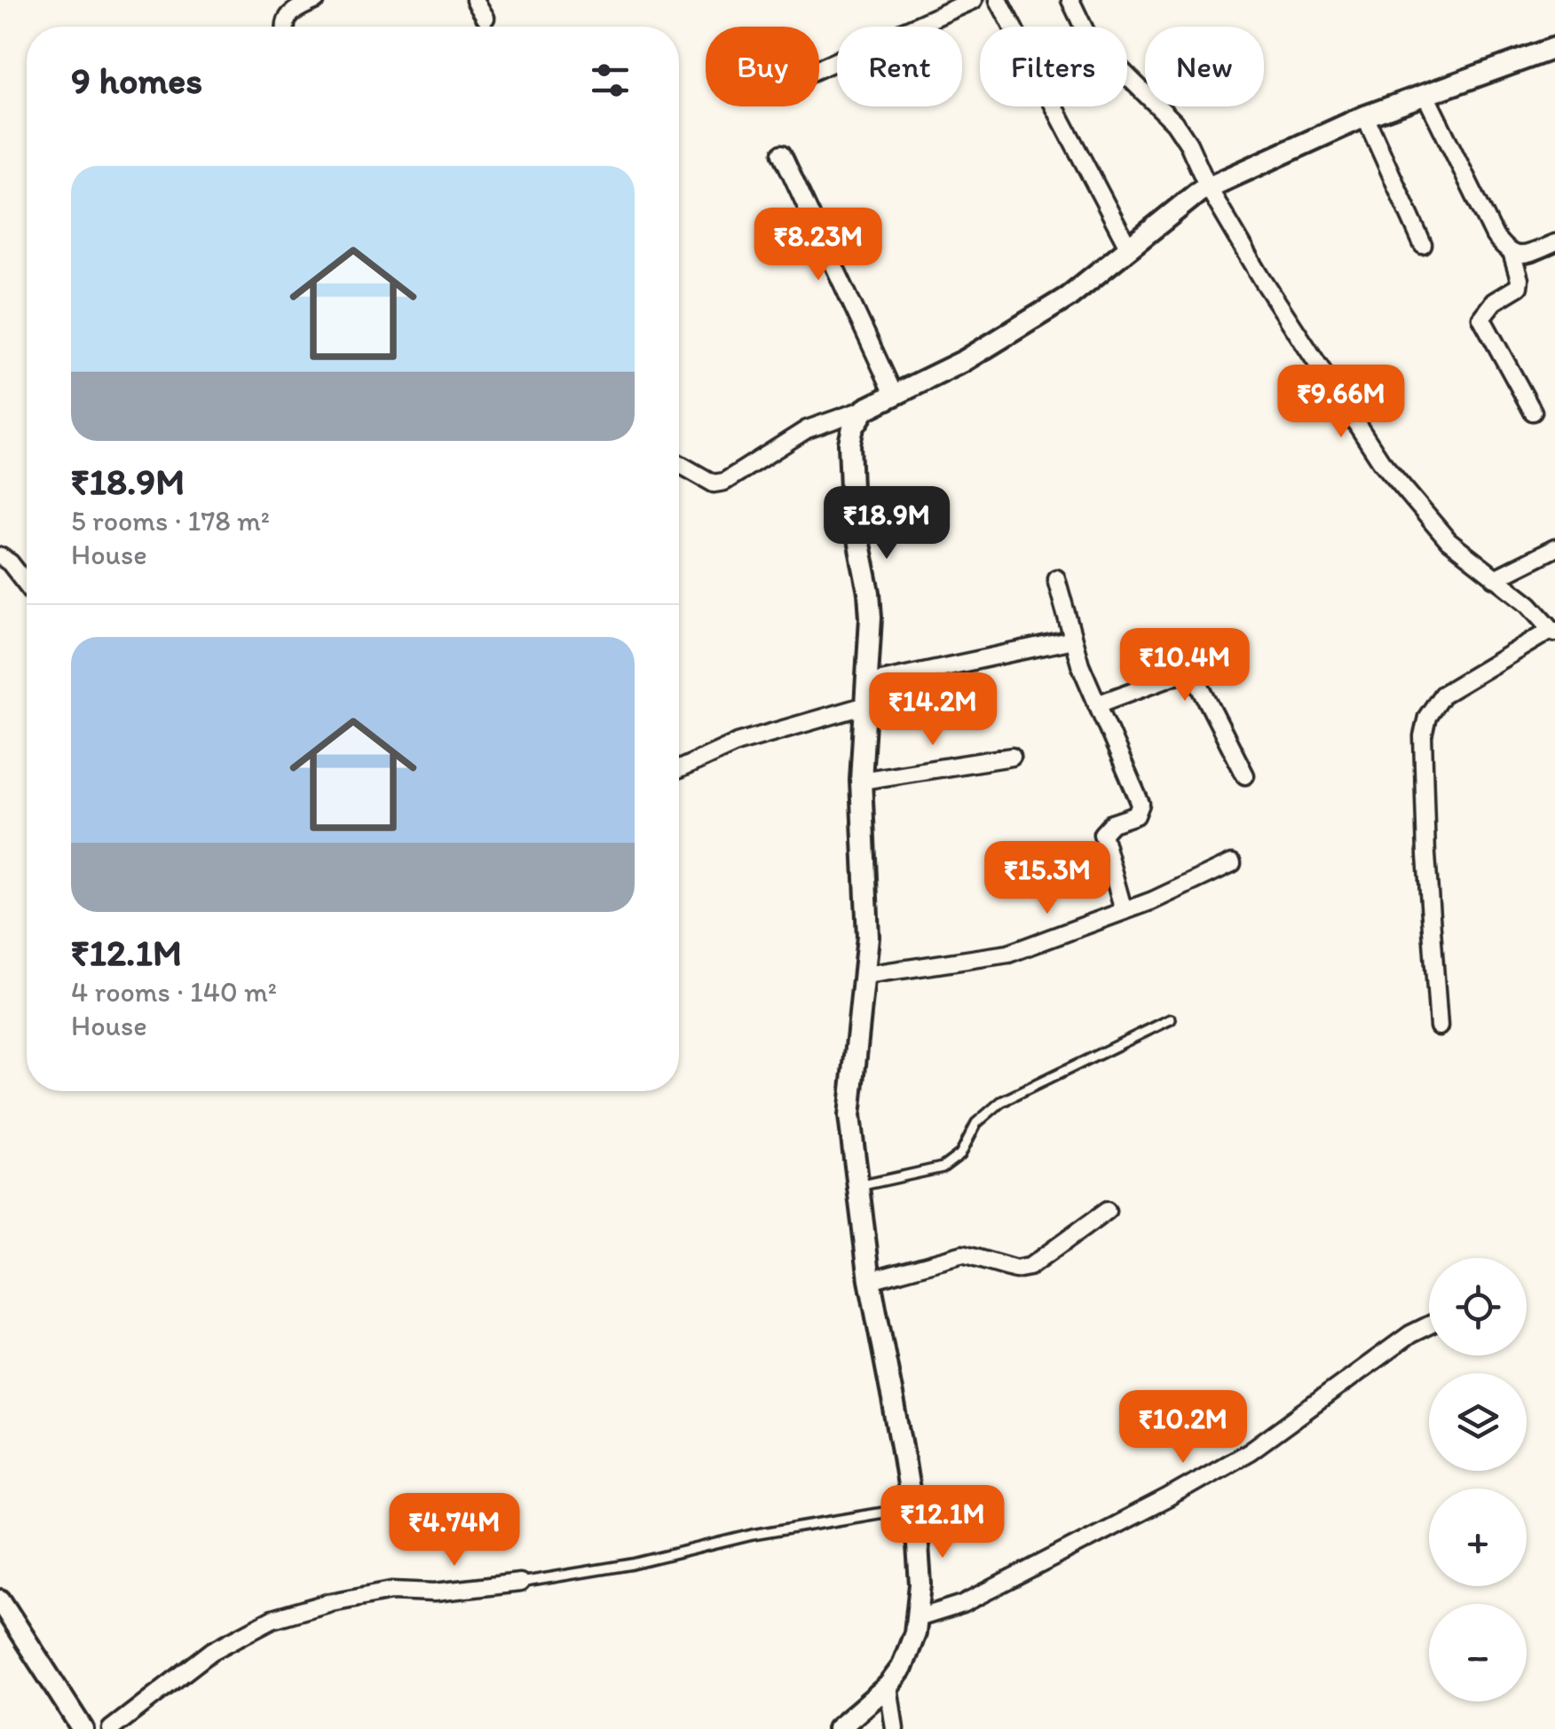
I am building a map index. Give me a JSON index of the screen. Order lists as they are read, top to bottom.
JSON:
{
  "page": {
    "chip": [
      "Buy",
      "Rent",
      "Filters",
      "New"
    ],
    "heading": "9 homes",
    "list": [
      {
        "name": "₹18.9M",
        "note": "5 rooms · 178 m² · House"
      },
      {
        "name": "₹12.1M",
        "note": "4 rooms · 140 m² · House"
      }
    ],
    "price": [
      "₹8.23M",
      "₹9.66M",
      "₹18.9M",
      "₹10.4M",
      "₹14.2M",
      "₹15.3M",
      "₹10.2M",
      "₹12.1M",
      "₹4.74M"
    ],
    "map_buttons": ["+", "−"]
  }
}
